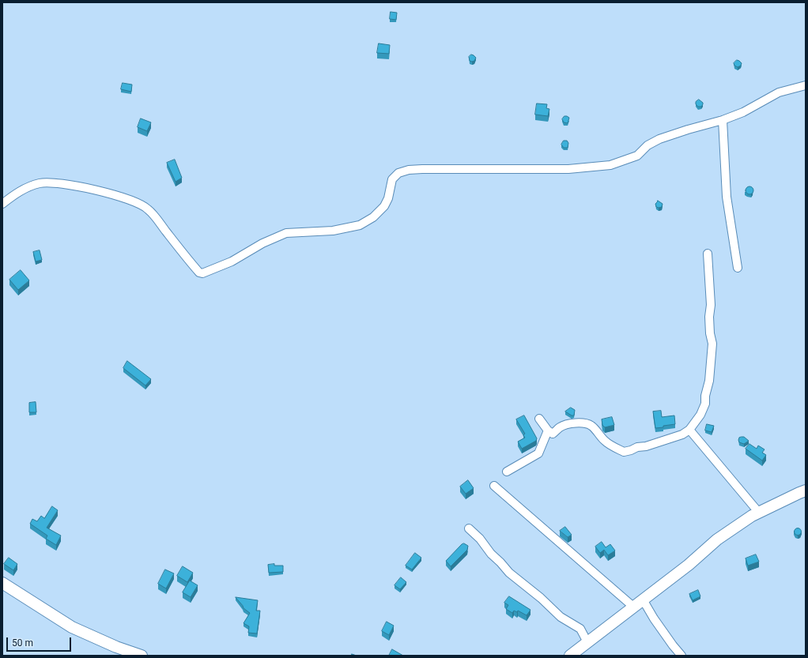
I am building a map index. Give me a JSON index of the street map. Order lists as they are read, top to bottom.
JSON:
{
  "scale_bar": "50 m"
}
